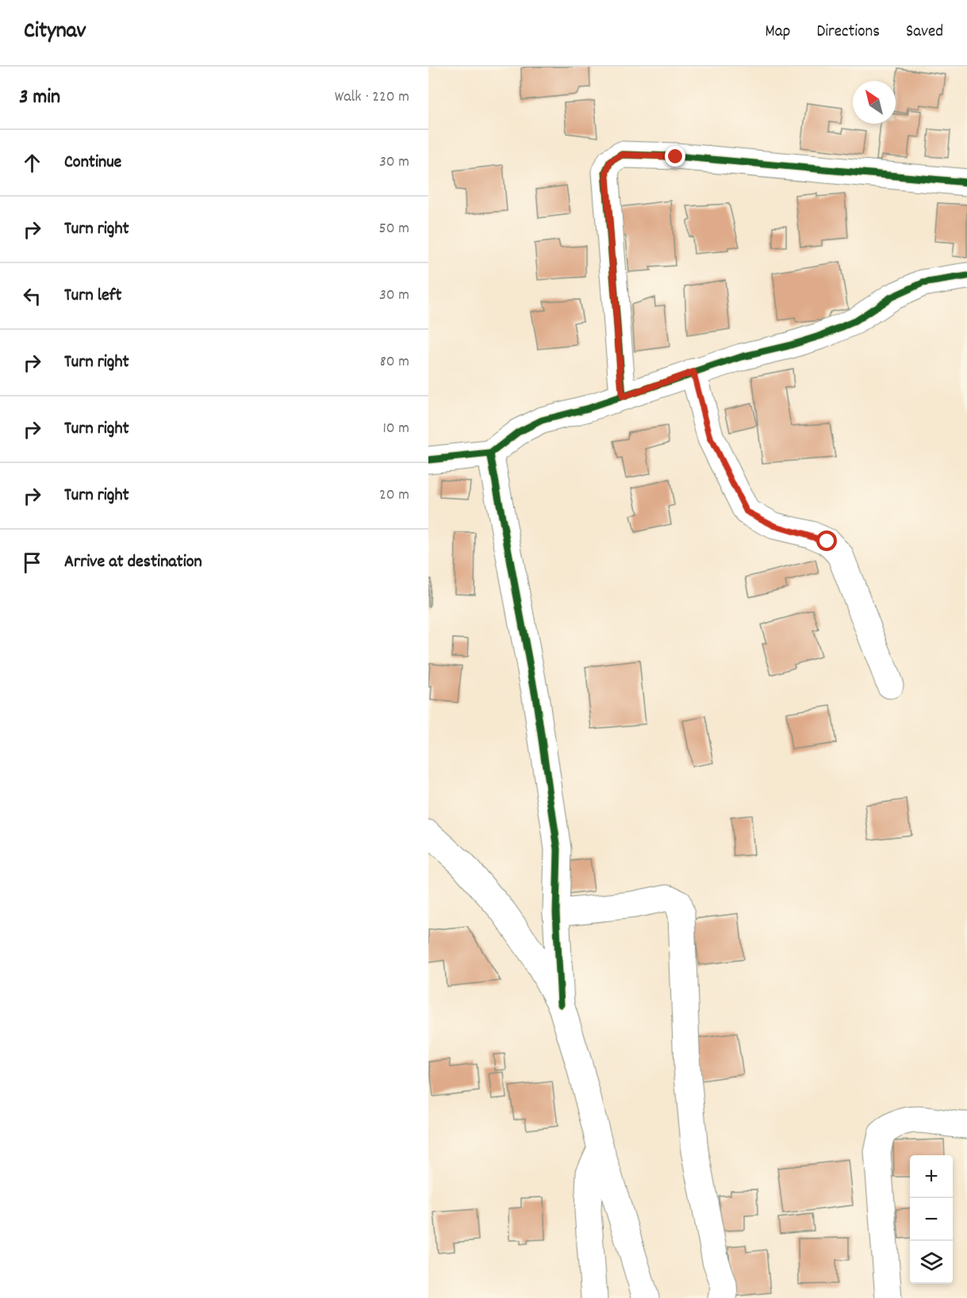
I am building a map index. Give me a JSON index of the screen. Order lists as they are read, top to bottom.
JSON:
{
  "north": "top left",
  "page": {
    "header": "Citynav",
    "nav": ["Map", "Directions", "Saved"],
    "heading": ["3 min", "Walk · 220 m"],
    "list": [
      ["Continue", "30 m"],
      ["Turn right", "50 m"],
      ["Turn left", "30 m"],
      ["Turn right", "80 m"],
      ["Turn right", "10 m"],
      ["Turn right", "20 m"],
      "Arrive at destination"
    ],
    "map_buttons": ["+", "−"]
  }
}
